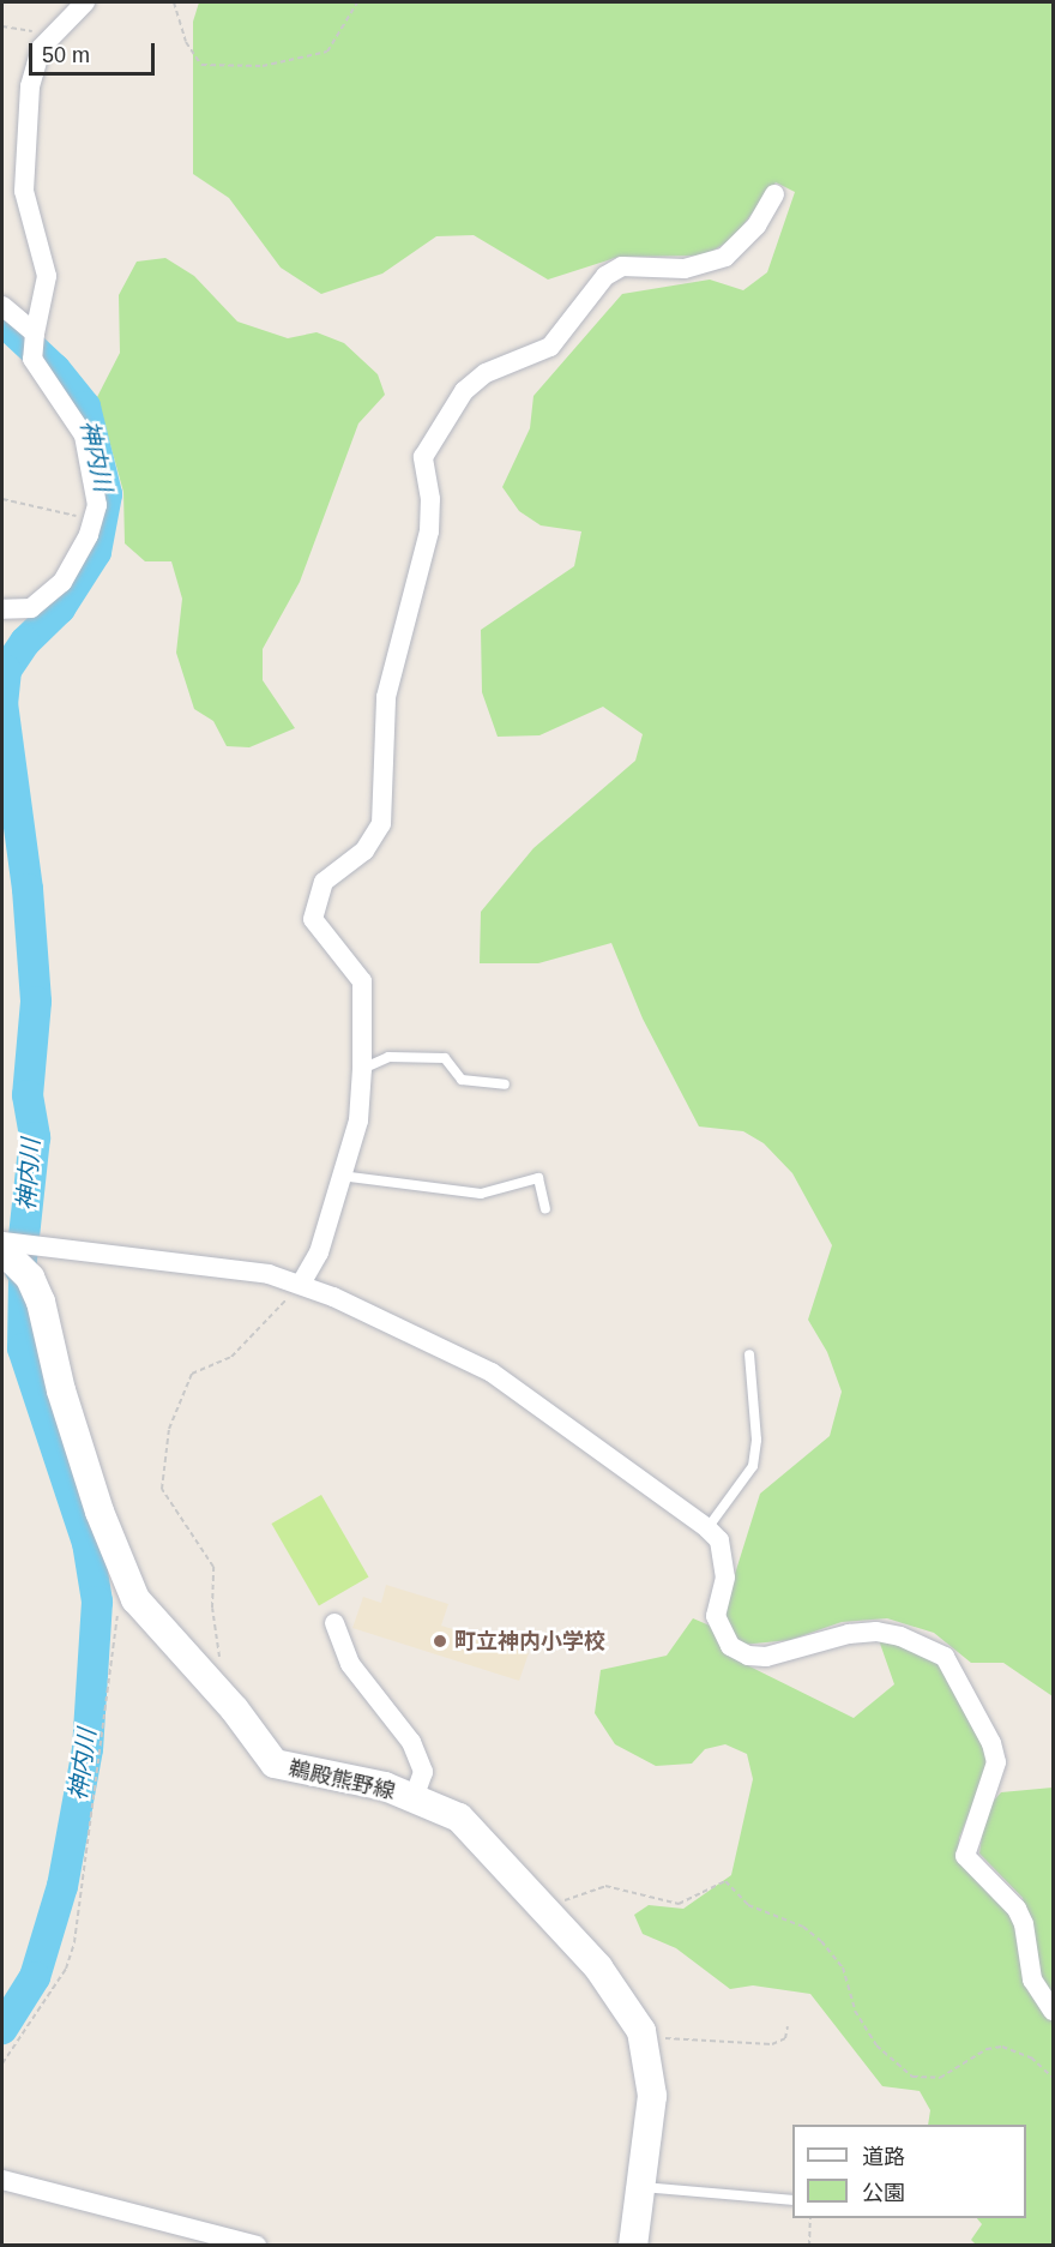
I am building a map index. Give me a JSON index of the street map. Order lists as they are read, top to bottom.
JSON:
{
  "streets": {
    "main road": ["鵜殿熊野線"]
  },
  "water": ["神内川"],
  "places": ["町立神内小学校"],
  "legend": ["道路", "公園"],
  "scale_bar": "50 m"
}
